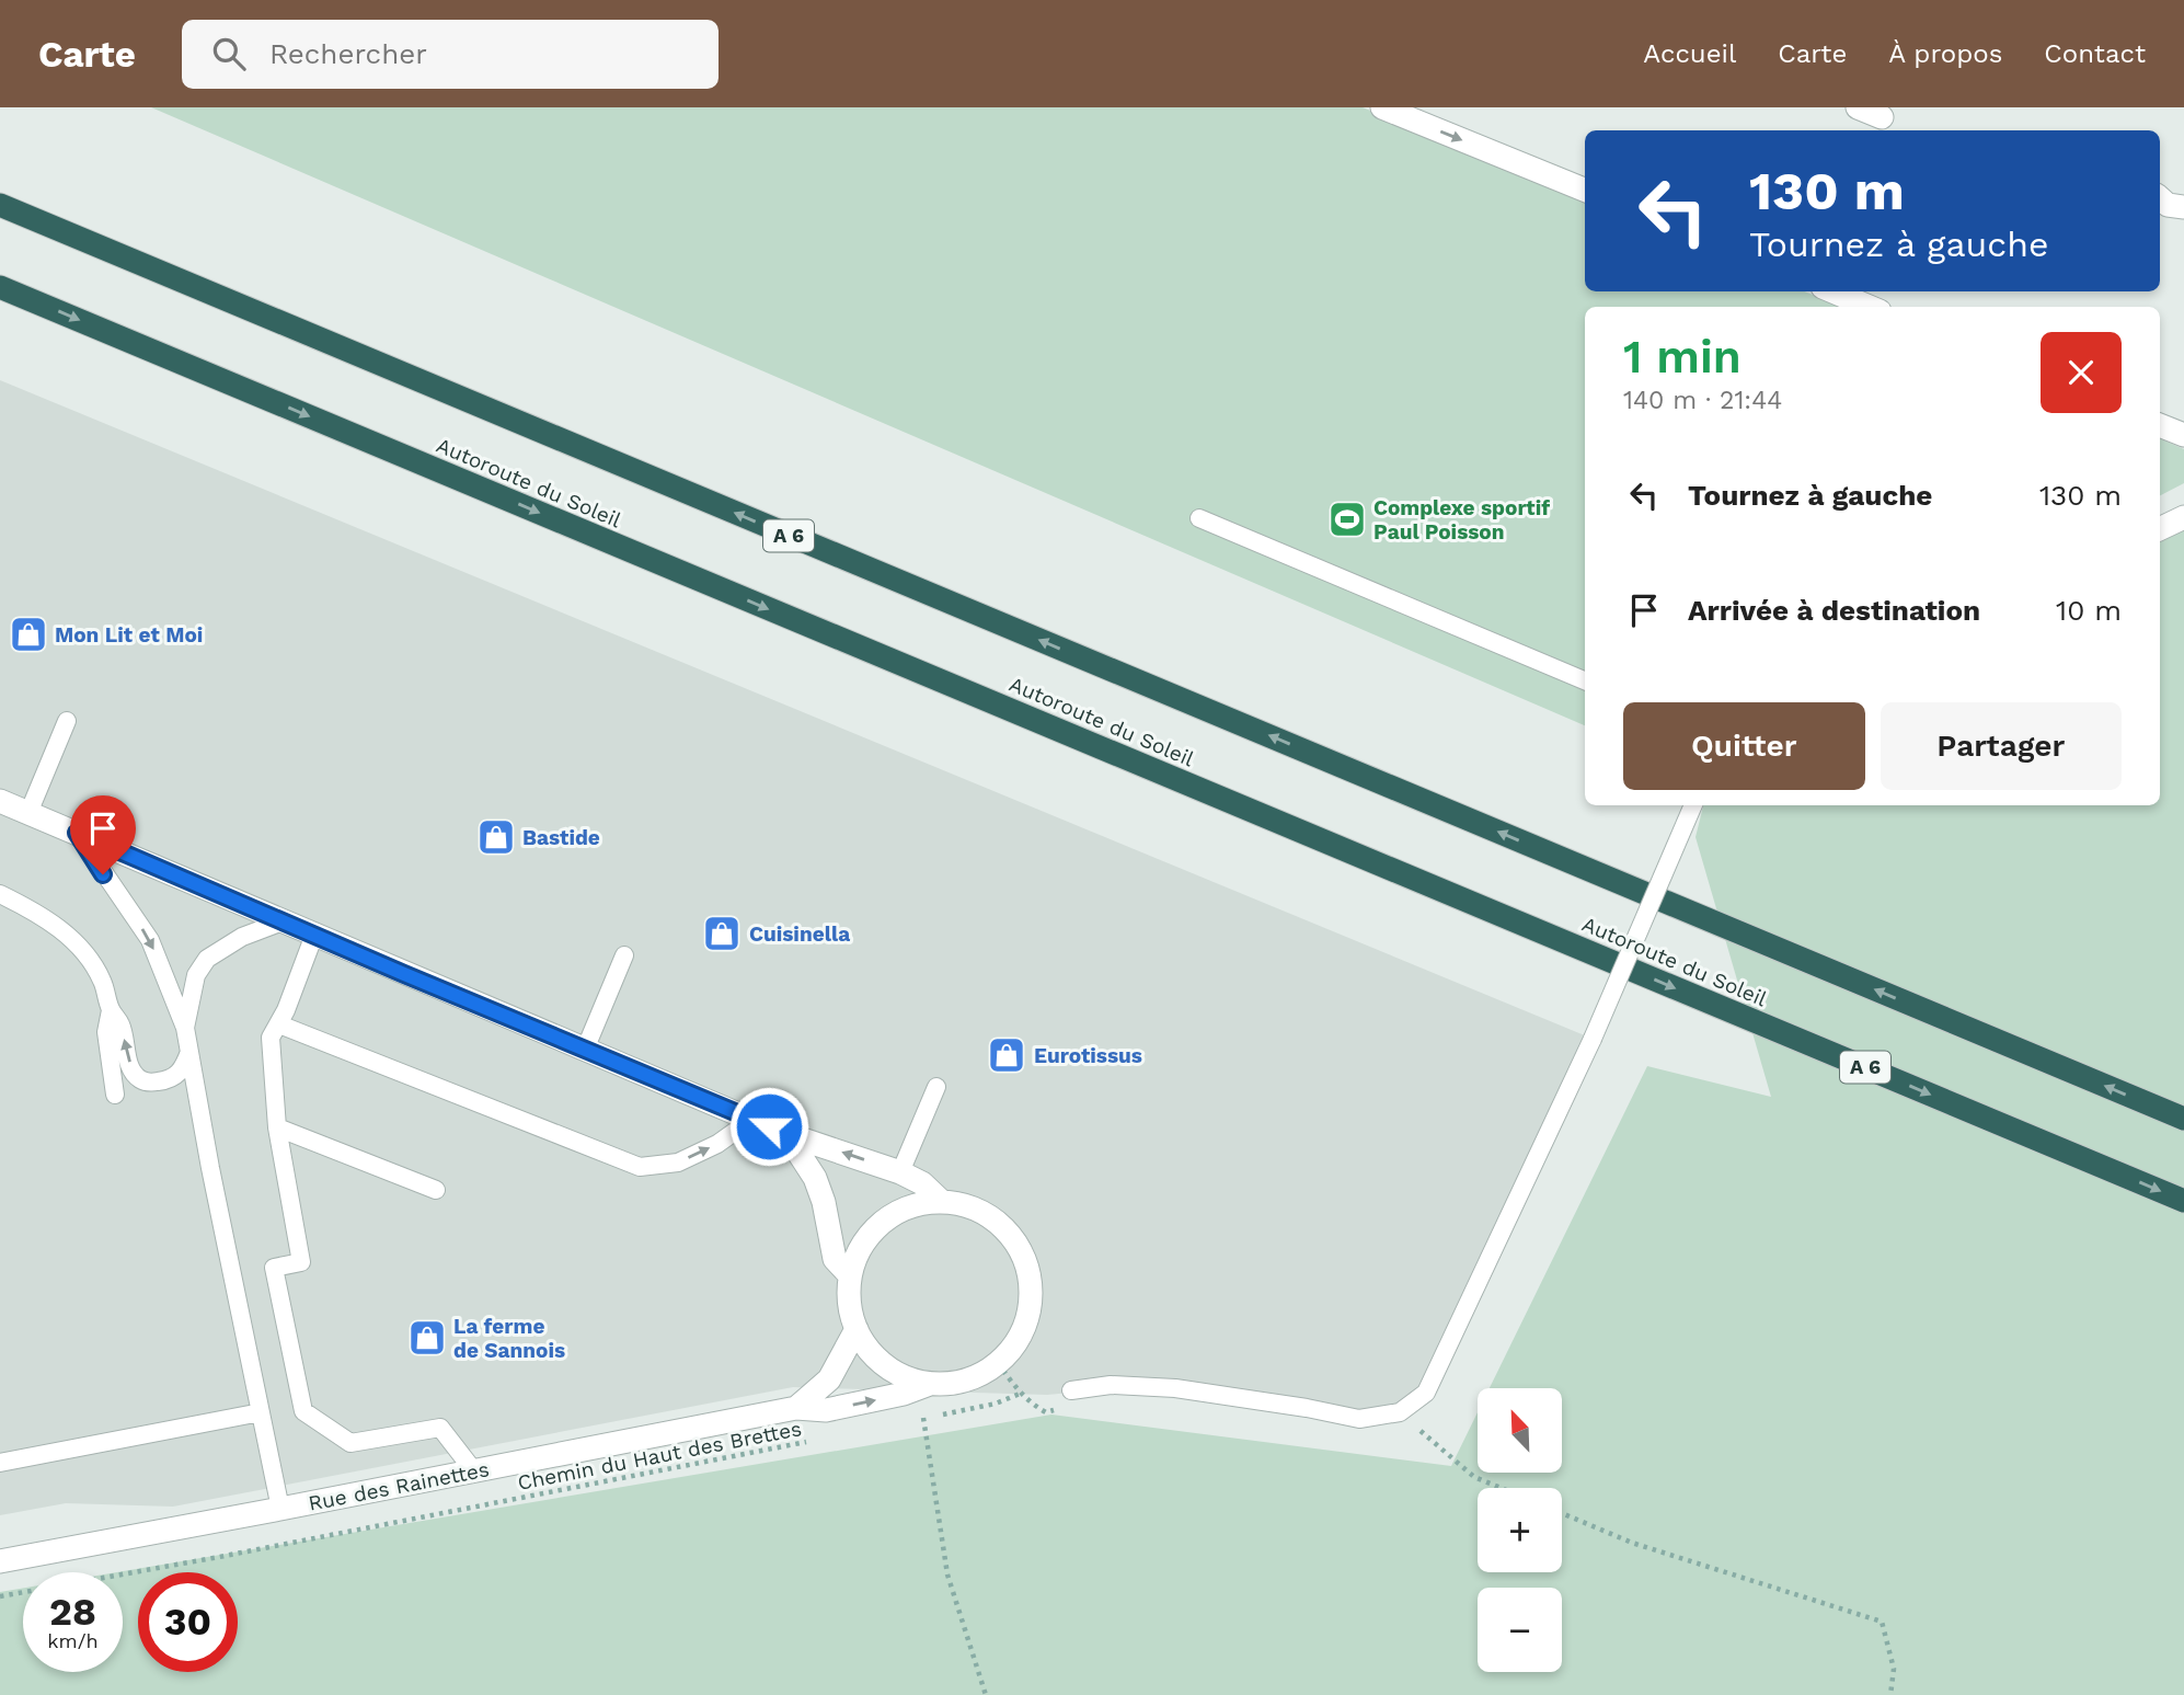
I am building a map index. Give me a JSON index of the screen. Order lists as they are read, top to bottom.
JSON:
{
  "streets": {
    "highway": ["Autoroute du Soleil", "A 6"],
    "street": ["Rue des Rainettes"],
    "path": ["Chemin du Haut des Brettes"]
  },
  "places": {
    "sports": ["Complexe sportif Paul Poisson"],
    "shop": [
      "Mon Lit et Moi",
      "Bastide",
      "Cuisinella",
      "Eurotissus",
      "La ferme de Sannois"
    ]
  },
  "north": "top left",
  "page": {
    "header": "Carte",
    "search": "Rechercher",
    "nav": [
      "Accueil",
      "Carte",
      "À propos",
      "Contact"
    ],
    "turn": ["130 m", "Tournez à gauche"],
    "heading": ["1 min", "140 m · 21:44"],
    "list": [
      {
        "name": "Tournez à gauche",
        "value": "130 m"
      },
      {
        "name": "Arrivée à destination",
        "value": "10 m"
      }
    ],
    "buttons": ["Quitter", "Partager"],
    "map_buttons": ["+", "−"],
    "speed": "28 km/h",
    "limit": "30"
  }
}
